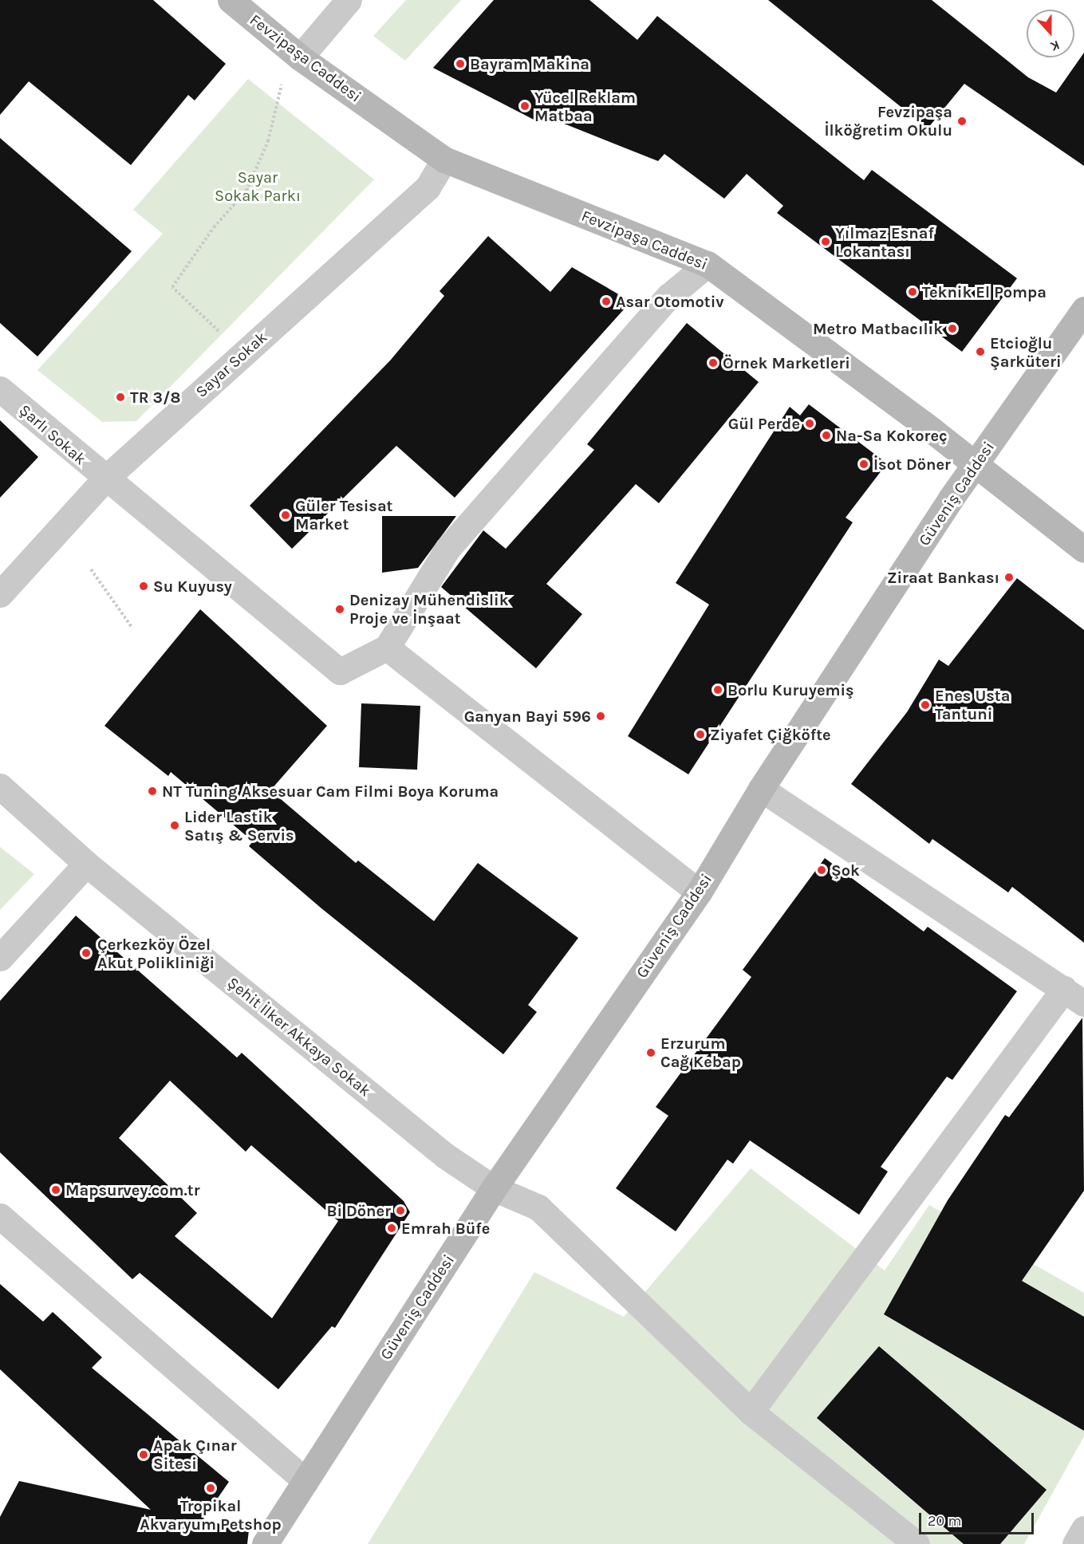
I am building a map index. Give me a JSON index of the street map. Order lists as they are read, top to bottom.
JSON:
{
  "streets": {
    "street": [
      "Fevzipaşa Caddesi",
      "Sayar Sokak",
      "Şarlı Sokak",
      "Güveniş Caddesi",
      "Şehit İlker Akkaya Sokak"
    ]
  },
  "crossings": [
    ["Fevzipaşa Caddesi", "Sayar Sokak"],
    ["Fevzipaşa Caddesi", "Güveniş Caddesi"],
    ["Sayar Sokak", "Şarlı Sokak"],
    ["Güveniş Caddesi", "Şehit İlker Akkaya Sokak"]
  ],
  "parks": ["Sayar Sokak Parkı"],
  "places": [
    "Bayram Makina",
    "Yücel Reklam Matbaa",
    "Fevzipaşa İlköğretim Okulu",
    "Yılmaz Esnaf Lokantası",
    "Teknik El Pompa",
    "Asar Otomotiv",
    "Metro Matbacılık",
    "Etcioğlu Şarküteri",
    "Örnek Marketleri",
    "TR 3/8",
    "Gül Perde",
    "Na-Sa Kokoreç",
    "İsot Döner",
    "Güler Tesisat Market",
    "Ziraat Bankası",
    "Su Kuyusy",
    "Denizay Mühendislik Proje ve İnşaat",
    "Borlu Kuruyemiş",
    "Enes Usta Tantuni",
    "Ganyan Bayi 596",
    "Ziyafet Çiğköfte",
    "NT Tuning Aksesuar Cam Filmi Boya Koruma",
    "Lider Lastik Satış & Servis",
    "Şok",
    "Çerkezköy Özel Akut Polikliniği",
    "Erzurum Cağ Kebap",
    "Mapsurvey.com.tr",
    "Bi Döner",
    "Emrah Büfe",
    "Apak Çınar Sitesi",
    "Tropikal Akvaryum Petshop"
  ],
  "scale_bar": "20 m",
  "north": "bottom"
}
